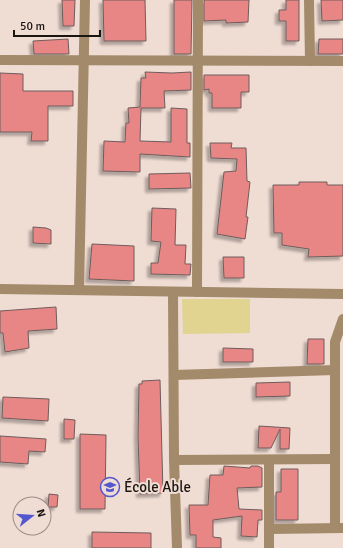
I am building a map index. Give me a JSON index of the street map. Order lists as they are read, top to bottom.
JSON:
{
  "places": {
    "school or university": ["École Able"]
  },
  "scale_bar": "50 m",
  "north": "right"
}
